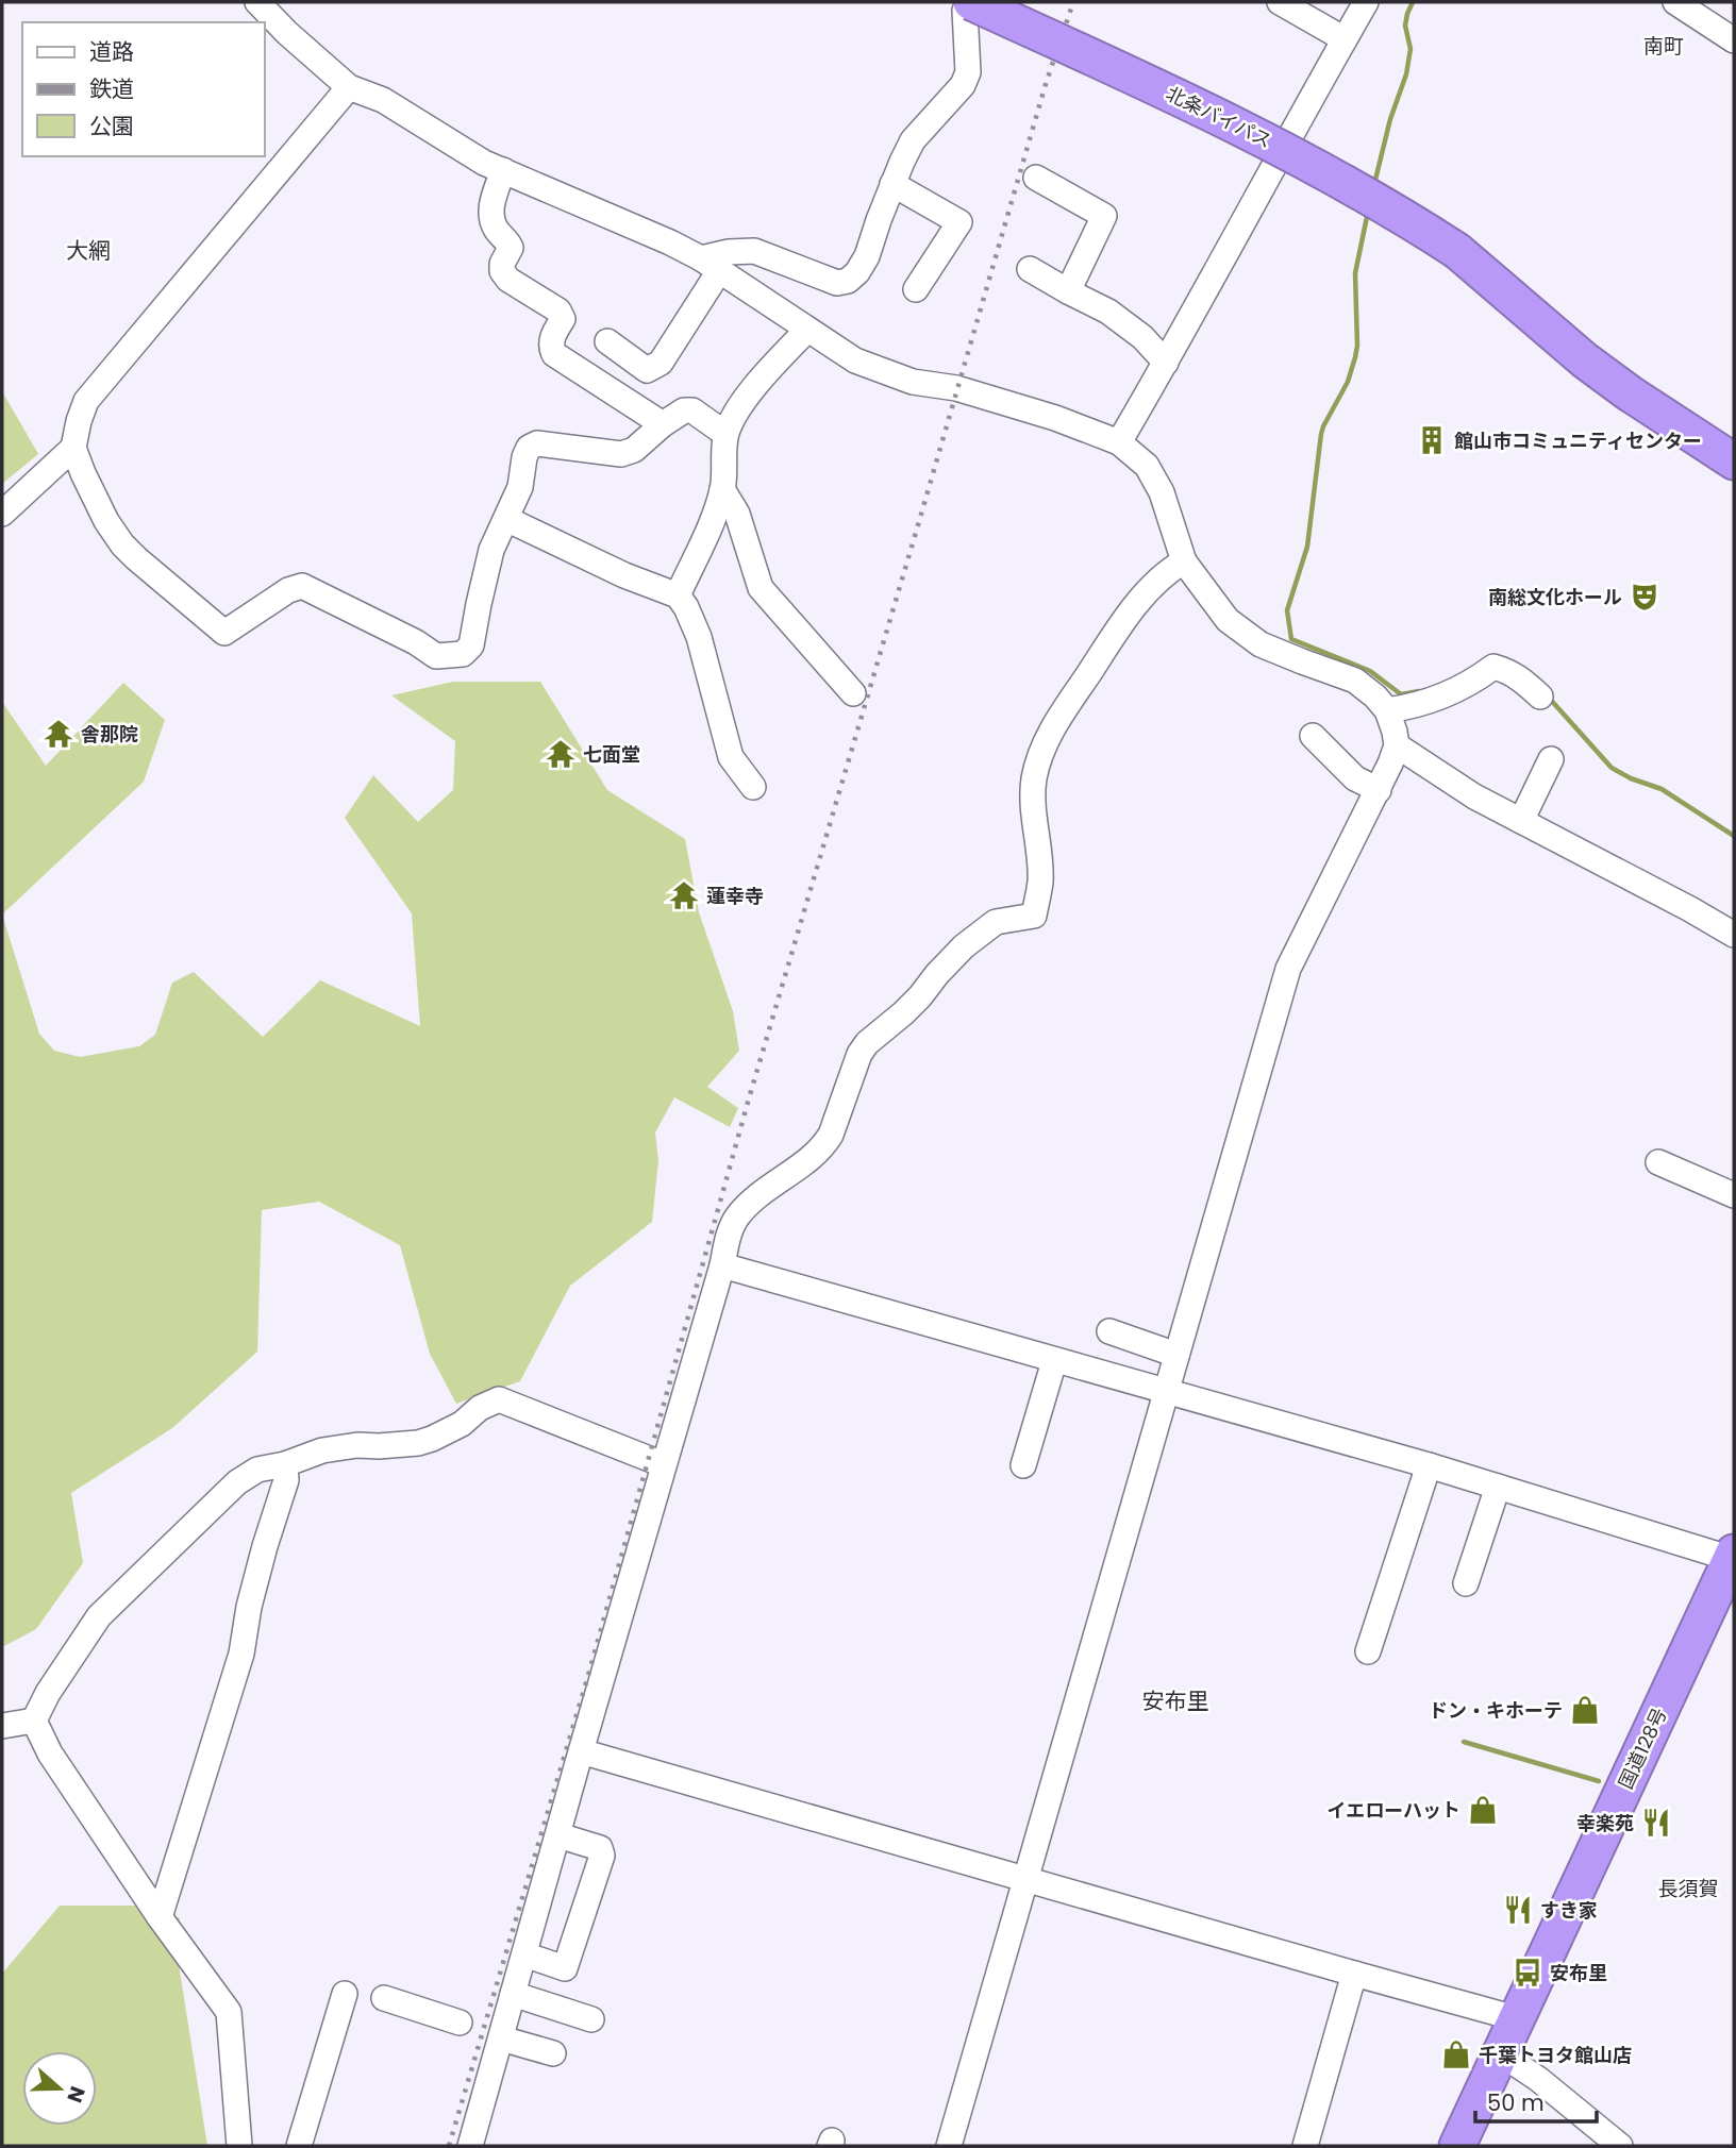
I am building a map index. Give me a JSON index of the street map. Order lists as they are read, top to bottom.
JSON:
{
  "streets": {
    "highway": ["北条バイパス", "国道128号"]
  },
  "districts": [
    "南町",
    "大網",
    "安布里",
    "長須賀"
  ],
  "places": {
    "building": ["館山市コミュニティセンター"],
    "theatre": ["南総文化ホール"],
    "temple": ["舎那院", "七面堂", "蓮幸寺"],
    "shop": ["ドン・キホーテ", "イエローハット", "千葉トヨタ館山店"],
    "restaurant": ["幸楽苑", "すき家"],
    "bus stop": ["安布里"]
  },
  "legend": ["道路", "鉄道", "公園"],
  "scale_bar": "50 m",
  "north": "right"
}
